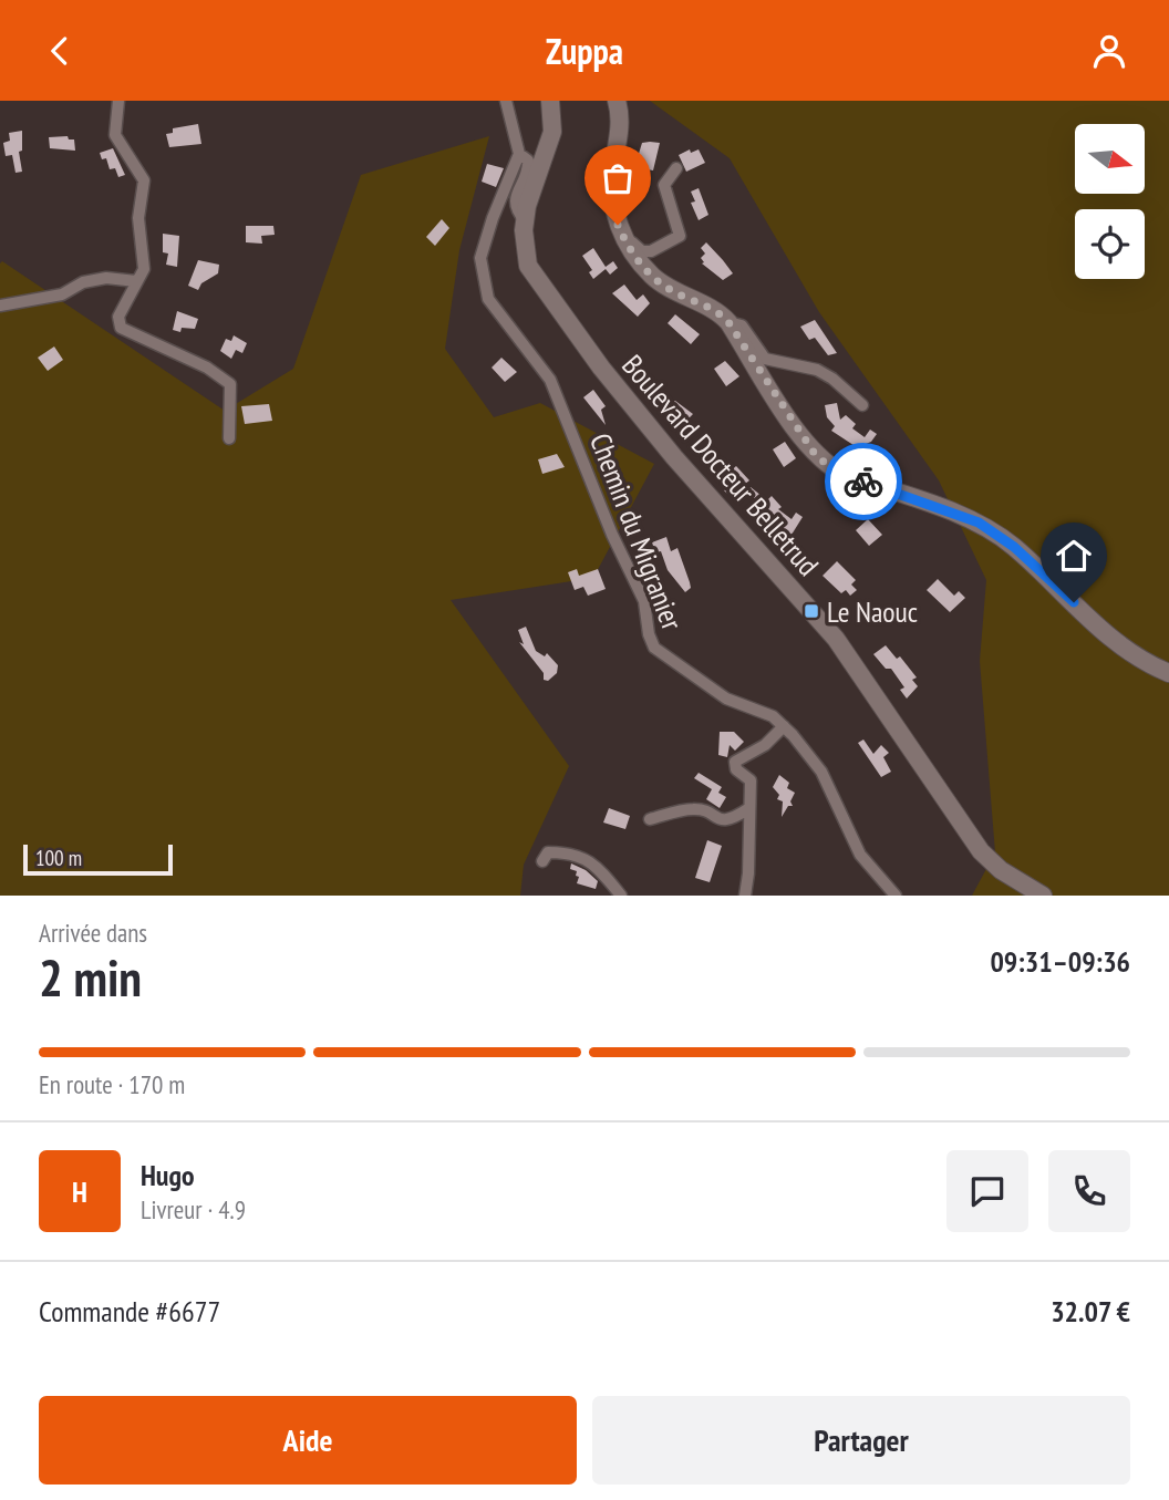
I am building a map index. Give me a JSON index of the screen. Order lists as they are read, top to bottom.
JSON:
{
  "streets": {
    "main road": ["Boulevard Docteur Belletrud"],
    "street": ["Chemin du Migranier"]
  },
  "places": {
    "transit": ["Le Naouc"]
  },
  "scale_bar": "100 m",
  "north": "right",
  "page": {
    "header": "Zuppa",
    "scale": "100 m",
    "heading": ["2 min", "Arrivée dans", "09:31–09:36"],
    "panel": [
      "Hugo",
      "Livreur · 4.9",
      "Commande #6677",
      "32.07 €"
    ],
    "bar": "En route · 170 m",
    "round": "H",
    "buttons": ["Aide", "Partager"]
  }
}
